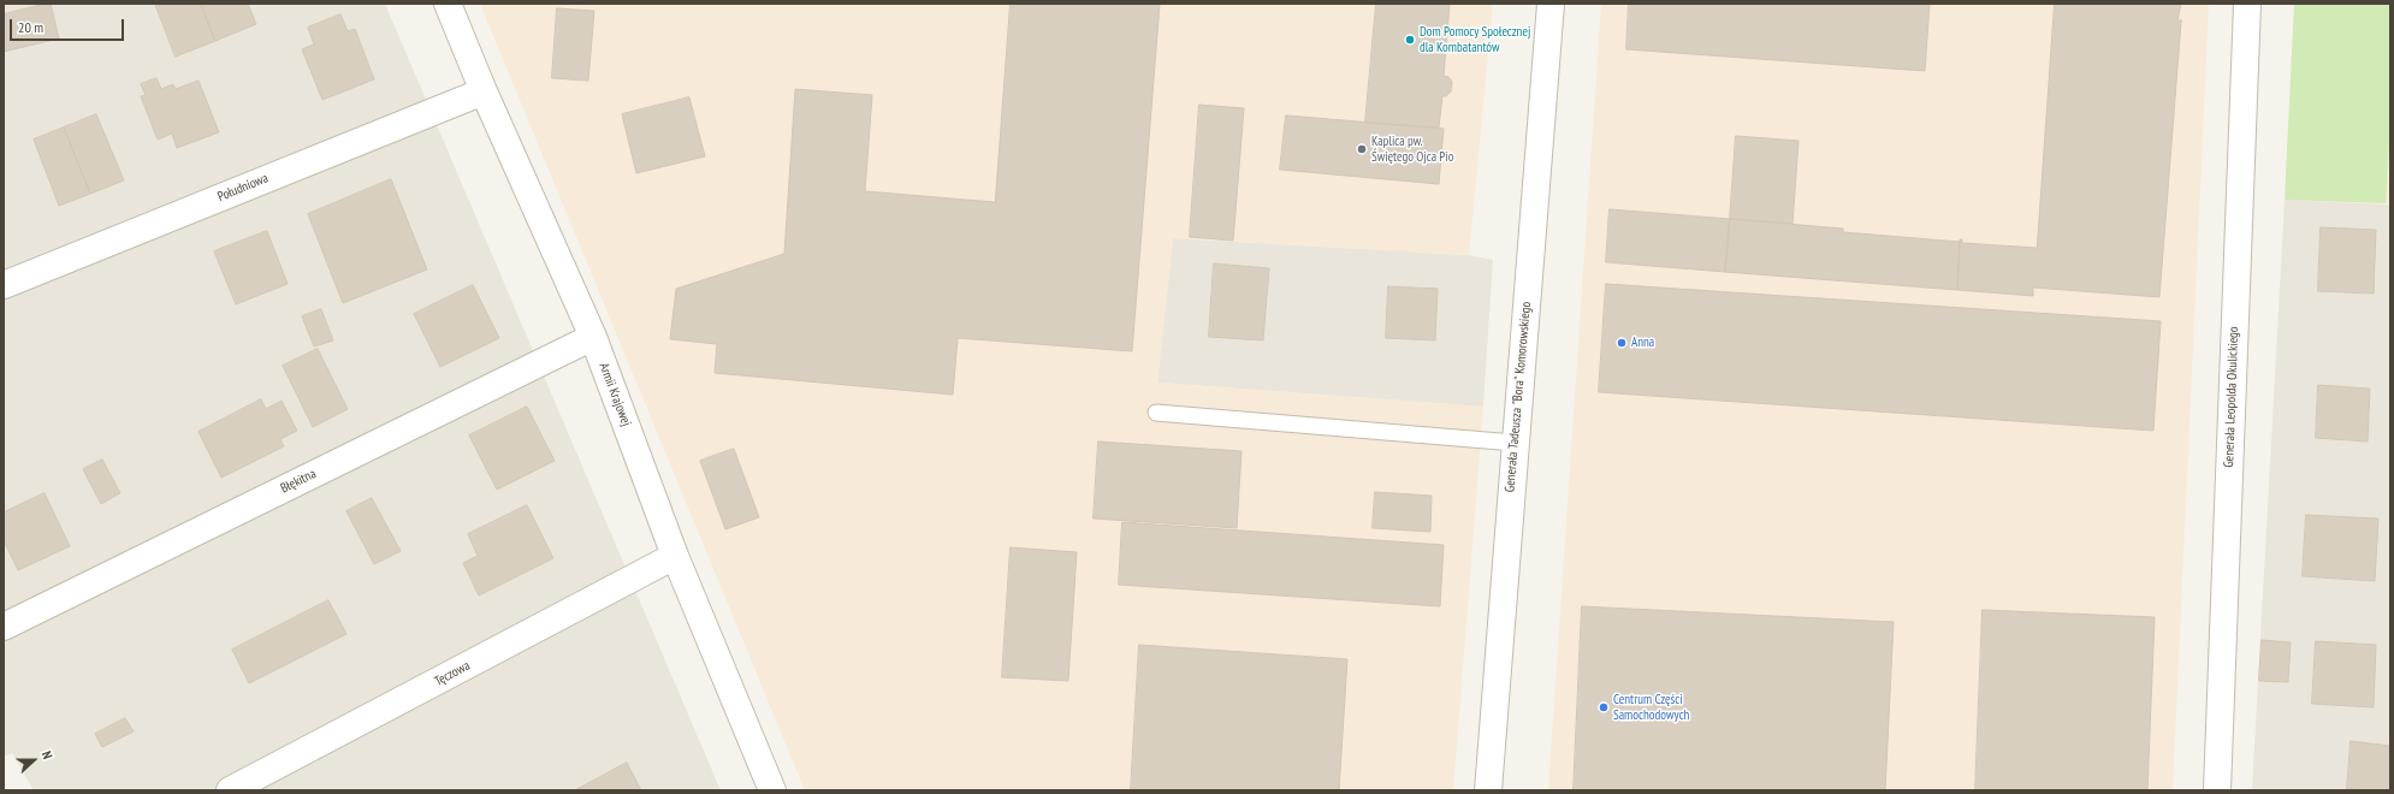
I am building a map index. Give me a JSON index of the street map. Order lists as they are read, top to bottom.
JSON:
{
  "streets": {
    "street": [
      "Południowa",
      "Armii Krajowej",
      "Generała Tadeusza \"Bora\" Komorowskiego",
      "Generała Leopolda Okulickiego",
      "Błękitna",
      "Tęczowa"
    ]
  },
  "crossings": [
    ["Południowa", "Armii Krajowej"],
    ["Armii Krajowej", "Błękitna"],
    ["Armii Krajowej", "Tęczowa"]
  ],
  "places": [
    "Dom Pomocy Społecznej dla Kombatantów",
    "Kaplica pw. Świętego Ojca Pio",
    "Anna",
    "Centrum Części Samochodowych"
  ],
  "scale_bar": "20 m",
  "north": "right"
}
